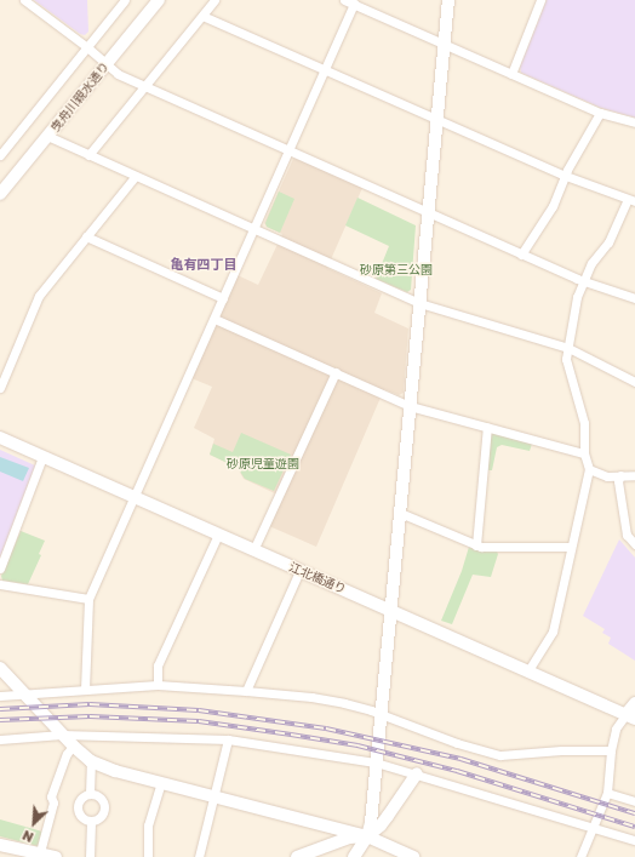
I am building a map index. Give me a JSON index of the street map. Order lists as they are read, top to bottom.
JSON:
{
  "streets": {
    "street": ["曳舟川親水通り", "江北橋通り"]
  },
  "districts": ["亀有四丁目"],
  "parks": ["砂原第三公園", "砂原児童遊園"],
  "north": "bottom left"
}
